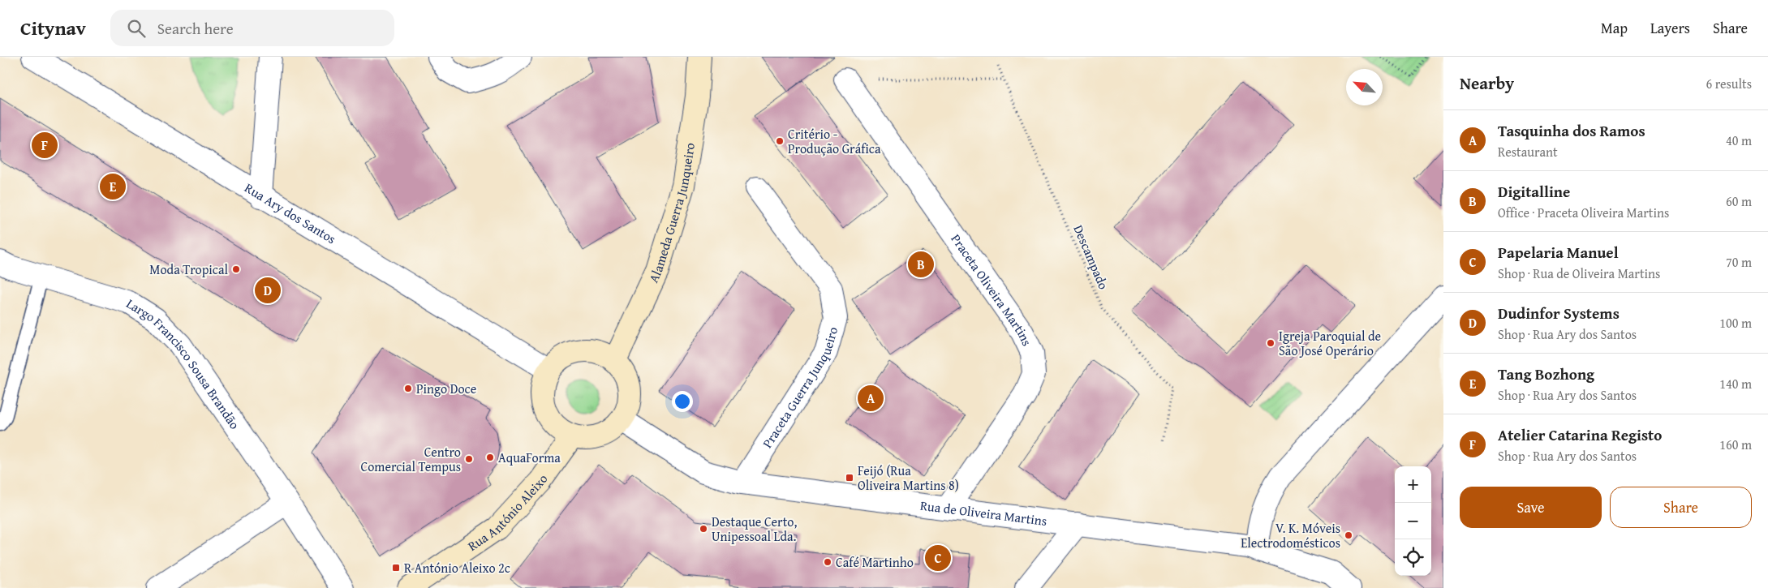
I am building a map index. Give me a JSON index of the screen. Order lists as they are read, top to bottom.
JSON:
{
  "streets": {
    "street": [
      "Alameda Guerra Junqueiro",
      "Rua Ary dos Santos",
      "Praceta Oliveira Martins",
      "Largo Francisco Sousa Brandão",
      "Praceta Guerra Junqueiro",
      "Rua António Aleixo",
      "Rua de Oliveira Martins"
    ],
    "path": ["Descampado"]
  },
  "crossings": [
    ["Alameda Guerra Junqueiro", "Rua Ary dos Santos"],
    ["Alameda Guerra Junqueiro", "Rua António Aleixo"],
    ["Alameda Guerra Junqueiro", "Rua de Oliveira Martins"],
    ["Rua Ary dos Santos", "Rua António Aleixo"],
    ["Rua Ary dos Santos", "Rua de Oliveira Martins"],
    ["Praceta Oliveira Martins", "Rua de Oliveira Martins"],
    ["Praceta Guerra Junqueiro", "Rua de Oliveira Martins"],
    ["Rua António Aleixo", "Rua de Oliveira Martins"]
  ],
  "places": {
    "other": [
      "Critério - Produção Gráfica",
      "Moda Tropical",
      "Igreja Paroquial de São José Operário",
      "Pingo Doce",
      "AquaForma",
      "Centro Comercial Tempus",
      "Destaque Certo, Unipessoal Lda.",
      "V. K. Móveis Electrodomésticos",
      "Café Martinho"
    ],
    "transit": ["Feijó (Rua Oliveira Martins 8)", "R António Aleixo 2c"]
  },
  "north": "top left",
  "page": {
    "header": "Citynav",
    "search": "Search here",
    "nav": ["Map", "Layers", "Share"],
    "heading": ["Nearby", "6 results"],
    "list": [
      {
        "mark": "A",
        "name": "Tasquinha dos Ramos",
        "note": "Restaurant",
        "value": "40 m"
      },
      {
        "mark": "B",
        "name": "Digitalline",
        "note": "Office · Praceta Oliveira Martins",
        "value": "60 m"
      },
      {
        "mark": "C",
        "name": "Papelaria Manuel",
        "note": "Shop · Rua de Oliveira Martins",
        "value": "70 m"
      },
      {
        "mark": "D",
        "name": "Dudinfor Systems",
        "note": "Shop · Rua Ary dos Santos",
        "value": "100 m"
      },
      {
        "mark": "E",
        "name": "Tang Bozhong",
        "note": "Shop · Rua Ary dos Santos",
        "value": "140 m"
      },
      {
        "mark": "F",
        "name": "Atelier Catarina Registo",
        "note": "Shop · Rua Ary dos Santos",
        "value": "160 m"
      }
    ],
    "pins": [
      "F",
      "E",
      "B",
      "D",
      "A",
      "C"
    ],
    "map_buttons": ["+", "−"],
    "buttons": ["Save", "Share"]
  }
}
